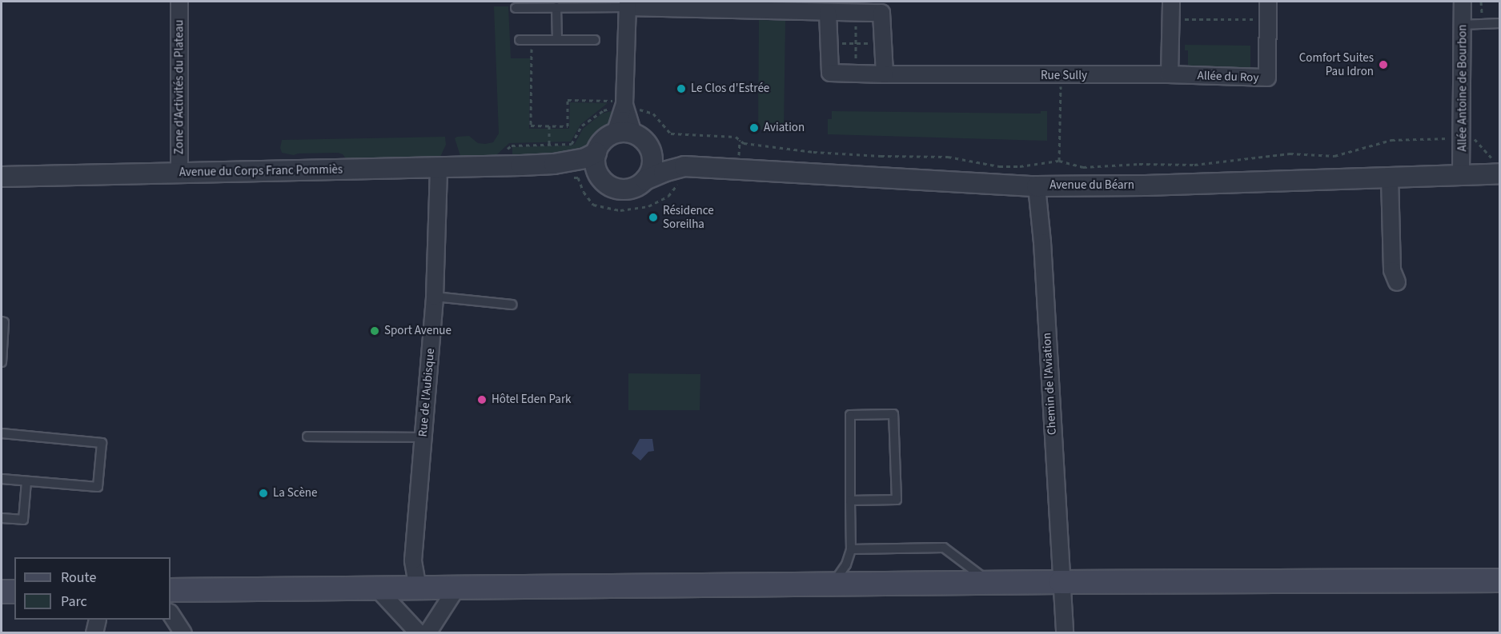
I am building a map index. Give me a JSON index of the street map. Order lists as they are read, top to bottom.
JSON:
{
  "streets": {
    "street": [
      "Rue Sully",
      "Allée du Roy",
      "Zone d'Activités du Plateau",
      "Allée Antoine de Bourbon",
      "Avenue du Corps Franc Pommiès",
      "Avenue du Béarn",
      "Chemin de l'Aviation",
      "Rue de l'Aubisque"
    ]
  },
  "crossings": [
    ["Rue Sully", "Allée du Roy"],
    ["Zone d'Activités du Plateau", "Avenue du Corps Franc Pommiès"],
    ["Allée Antoine de Bourbon", "Avenue du Béarn"],
    ["Avenue du Corps Franc Pommiès", "Rue de l'Aubisque"],
    ["Avenue du Béarn", "Chemin de l'Aviation"]
  ],
  "places": [
    "Comfort Suites Pau Idron",
    "Le Clos d'Estrée",
    "Aviation",
    "Résidence Soreilha",
    "Sport Avenue",
    "Hôtel Eden Park",
    "La Scène"
  ],
  "legend": ["Route", "Parc"]
}
